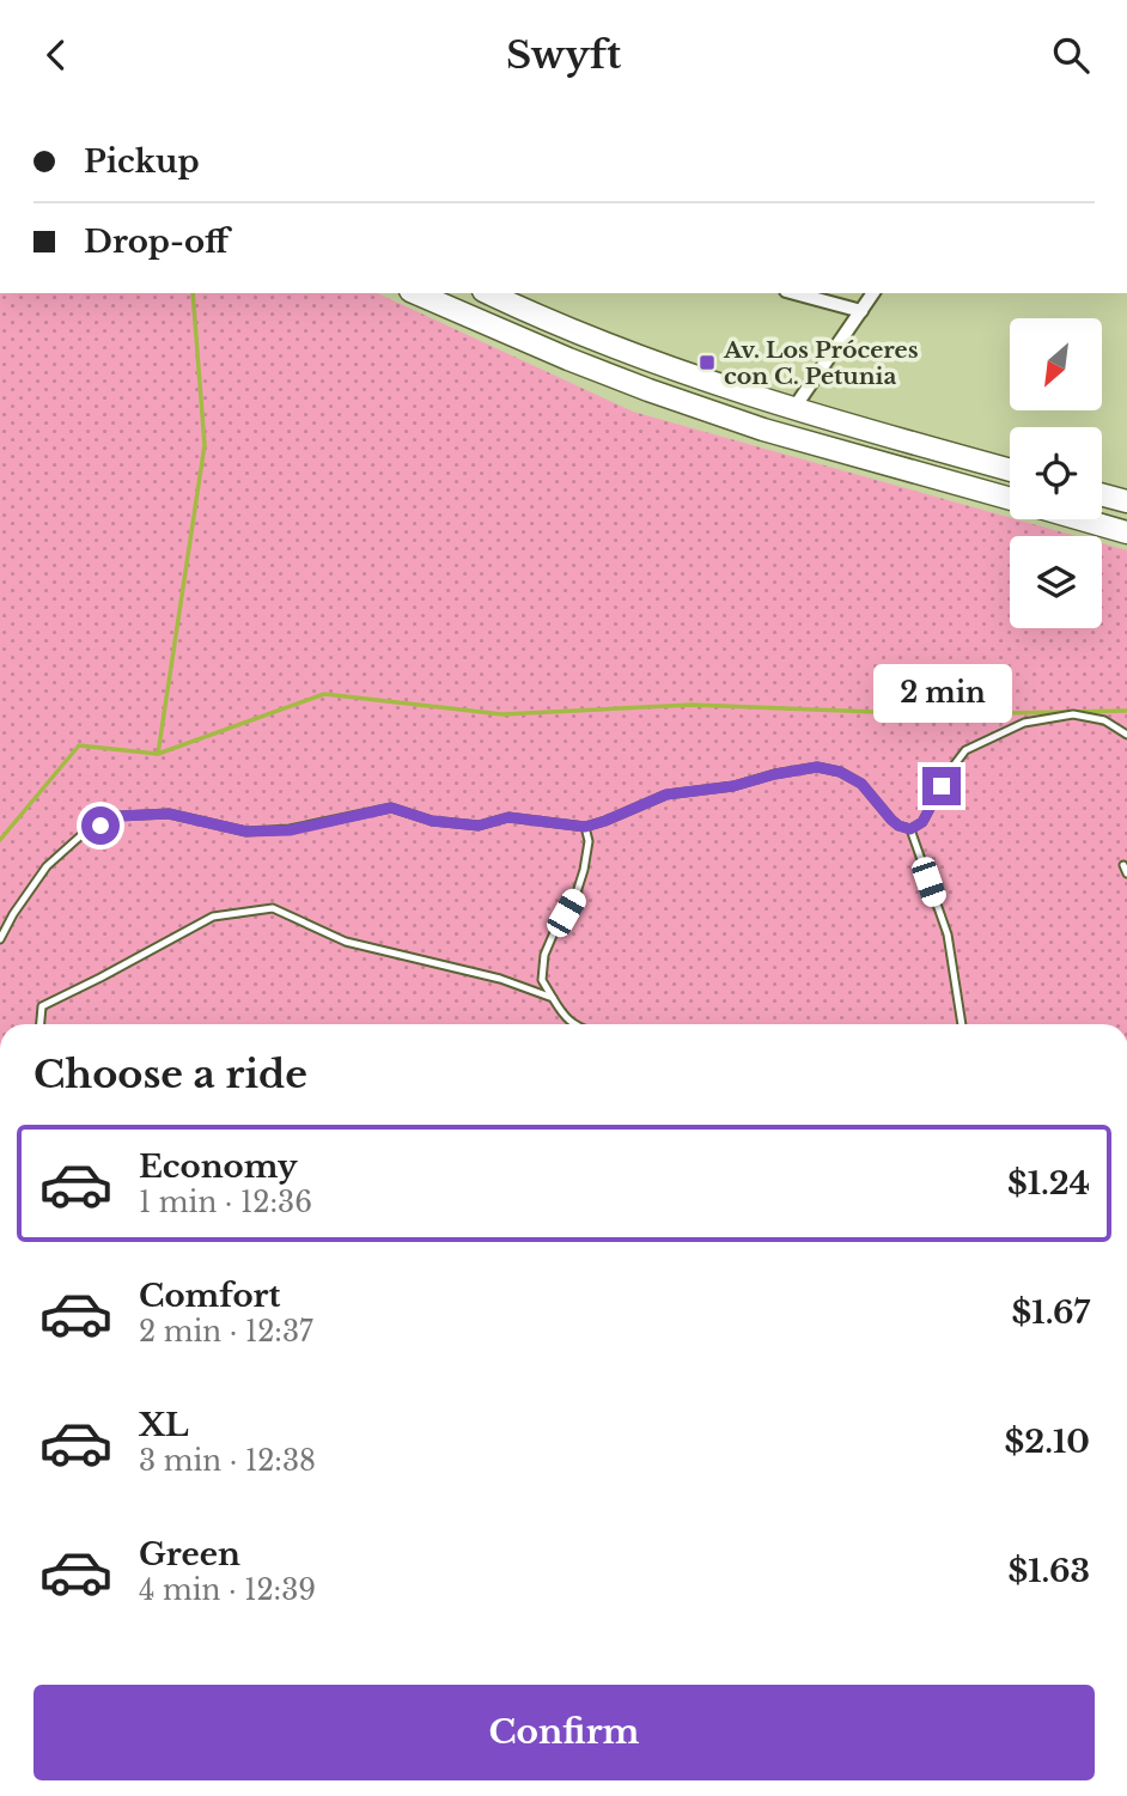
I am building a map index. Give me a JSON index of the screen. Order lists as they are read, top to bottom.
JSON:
{
  "places": {
    "transit": ["Av. Los Próceres con C. Petunia"]
  },
  "north": "bottom left",
  "page": {
    "header": "Swyft",
    "banner": ["Pickup", "Drop-off"],
    "bubble": "2 min",
    "heading": "Choose a ride",
    "list": [
      {
        "name": "Economy",
        "note": "1 min · 12:36",
        "value": "$1.24"
      },
      {
        "name": "Comfort",
        "note": "2 min · 12:37",
        "value": "$1.67"
      },
      {
        "name": "XL",
        "note": "3 min · 12:38",
        "value": "$2.10"
      },
      {
        "name": "Green",
        "note": "4 min · 12:39",
        "value": "$1.63"
      }
    ],
    "buttons": "Confirm"
  }
}
